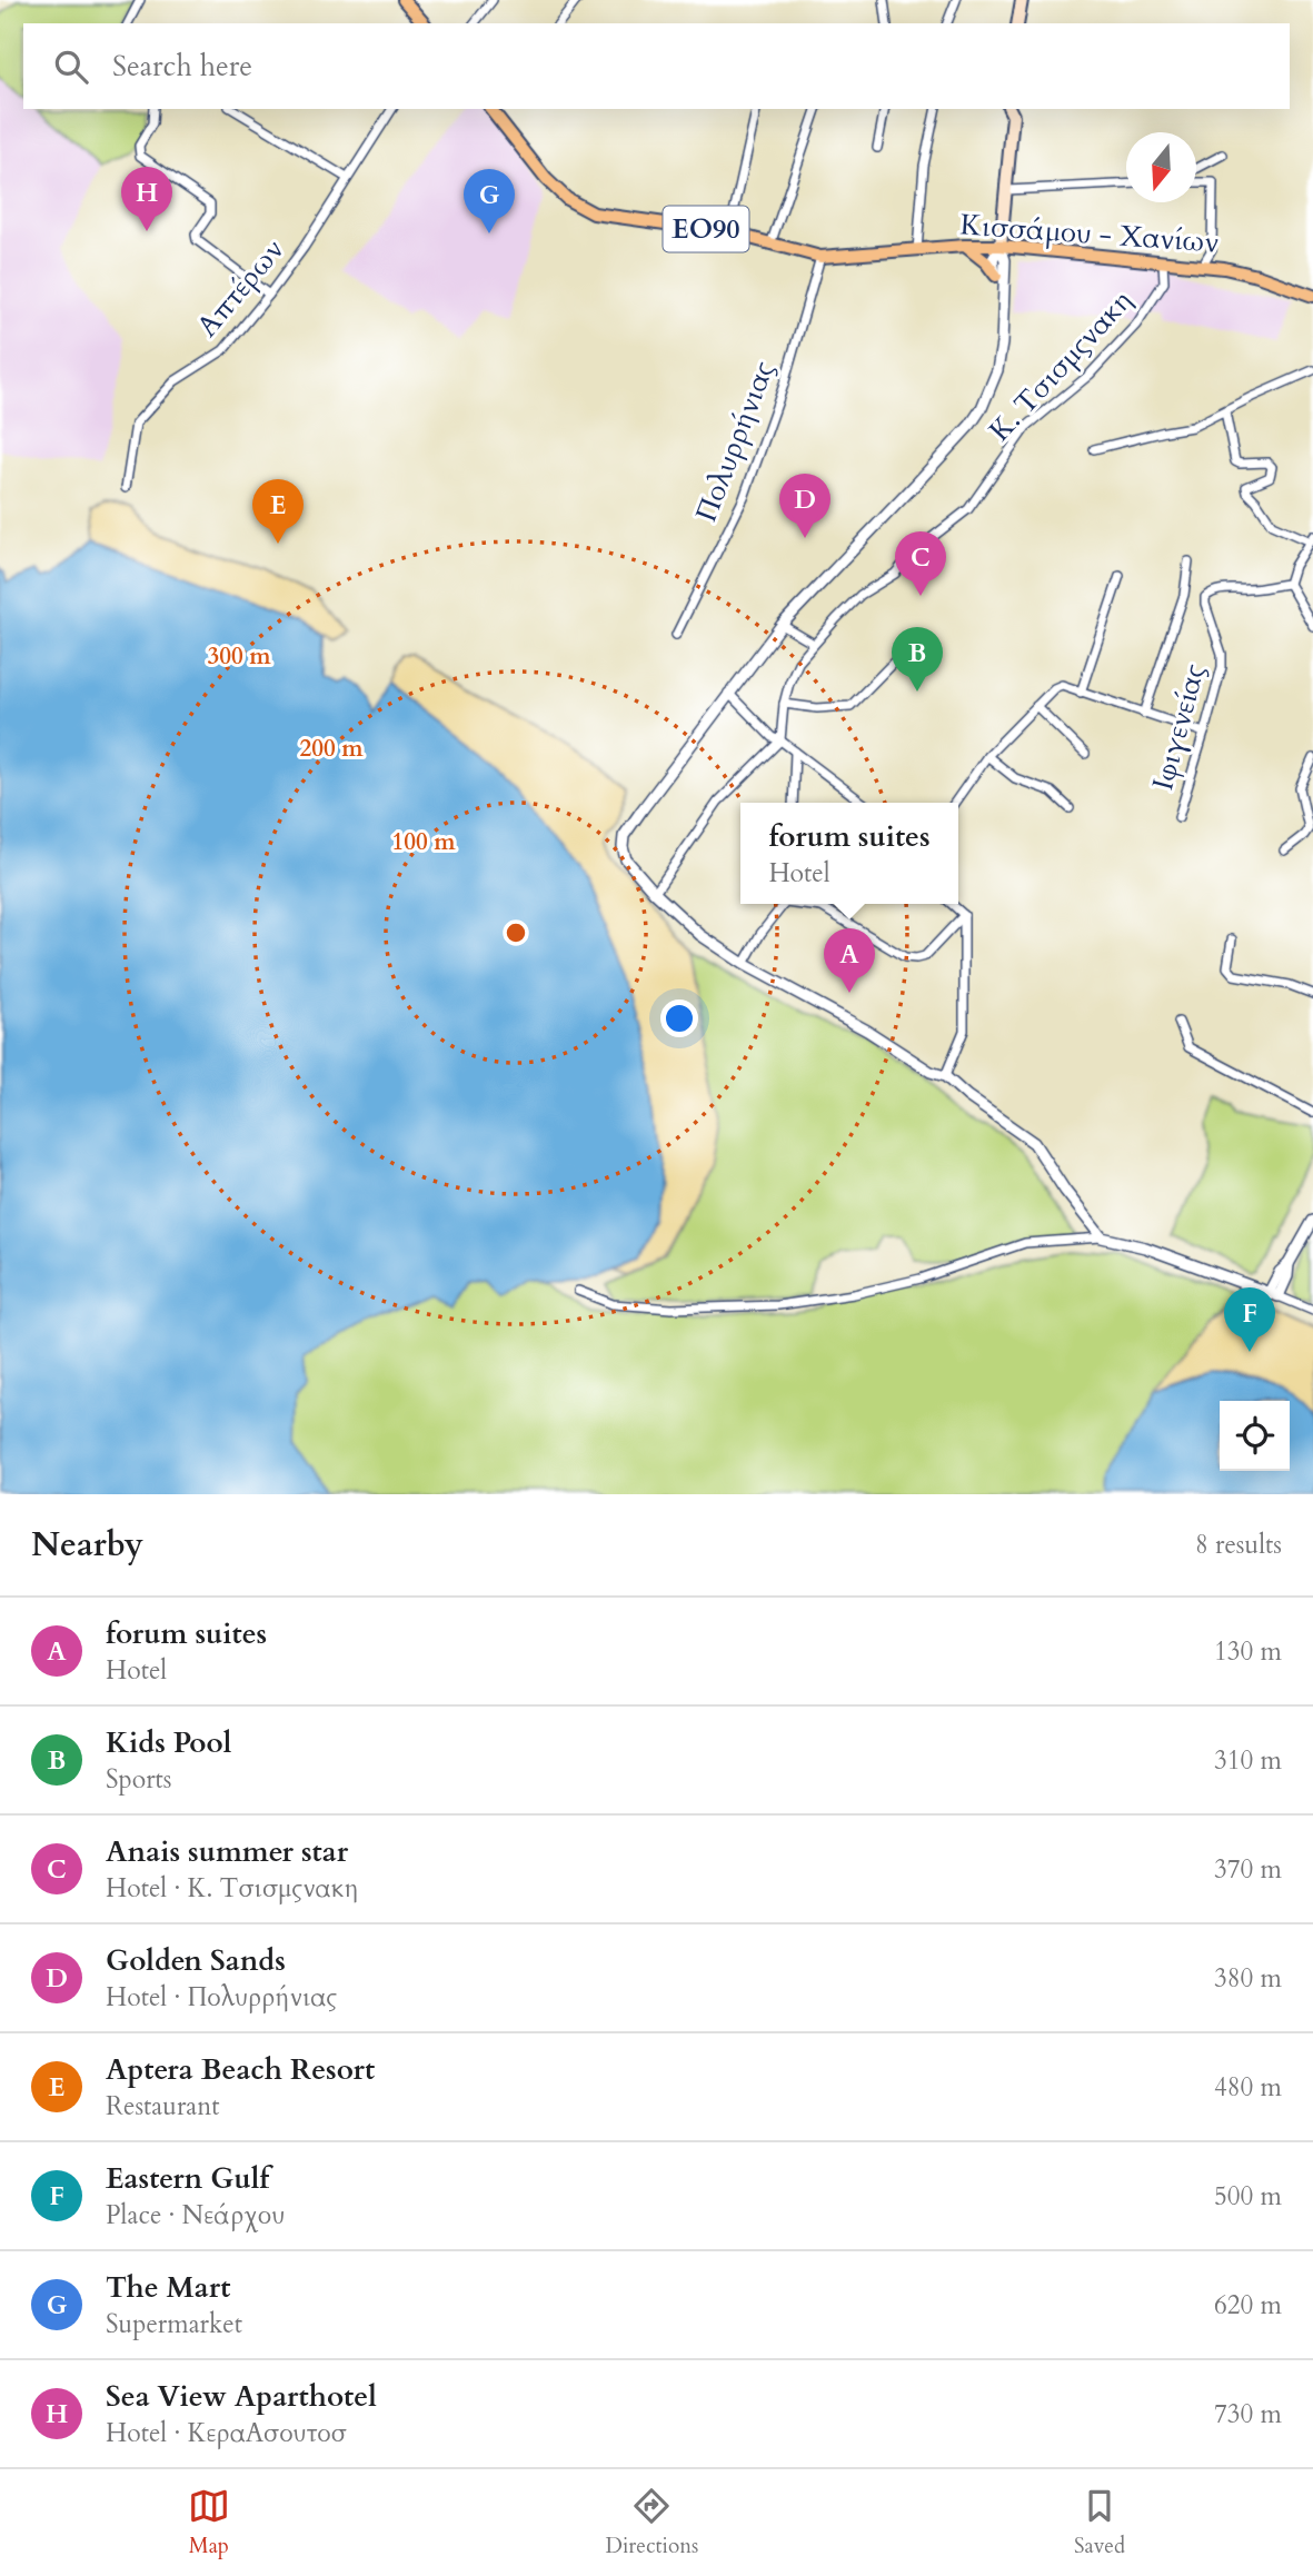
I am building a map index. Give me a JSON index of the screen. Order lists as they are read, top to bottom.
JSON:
{
  "streets": {
    "main road": ["ΕΟ90", "Κισσάμου - Χανίων"],
    "street": [
      "Απτέρων",
      "Κ. Τσισμςνακη",
      "Πολυρρήνιας",
      "Ιφιγενείας"
    ]
  },
  "crossings": [
    ["Κισσάμου - Χανίων", "Κ. Τσισμςνακη"],
    ["Κισσάμου - Χανίων", "Πολυρρήνιας"]
  ],
  "north": "bottom",
  "page": {
    "search": "Search here",
    "pins": [
      "H",
      "G",
      "D",
      "E",
      "C",
      "B",
      "A",
      "F"
    ],
    "popup": ["forum suites", "Hotel"],
    "heading": ["Nearby", "8 results"],
    "list": [
      {
        "mark": "A",
        "name": "forum suites",
        "note": "Hotel",
        "value": "130 m"
      },
      {
        "mark": "B",
        "name": "Kids Pool",
        "note": "Sports",
        "value": "310 m"
      },
      {
        "mark": "C",
        "name": "Anais summer star",
        "note": "Hotel · Κ. Τσισμςνακη",
        "value": "370 m"
      },
      {
        "mark": "D",
        "name": "Golden Sands",
        "note": "Hotel · Πολυρρήνιας",
        "value": "380 m"
      },
      {
        "mark": "E",
        "name": "Aptera Beach Resort",
        "note": "Restaurant",
        "value": "480 m"
      },
      {
        "mark": "F",
        "name": "Eastern Gulf",
        "note": "Place · Νεάρχου",
        "value": "500 m"
      },
      {
        "mark": "G",
        "name": "The Mart",
        "note": "Supermarket",
        "value": "620 m"
      },
      {
        "mark": "H",
        "name": "Sea View Aparthotel",
        "note": "Hotel · ΚεραΑσουτοσ",
        "value": "730 m"
      }
    ],
    "nav": ["Map", "Directions", "Saved"]
  },
  "rings": ["300 m", "200 m", "100 m"]
}
